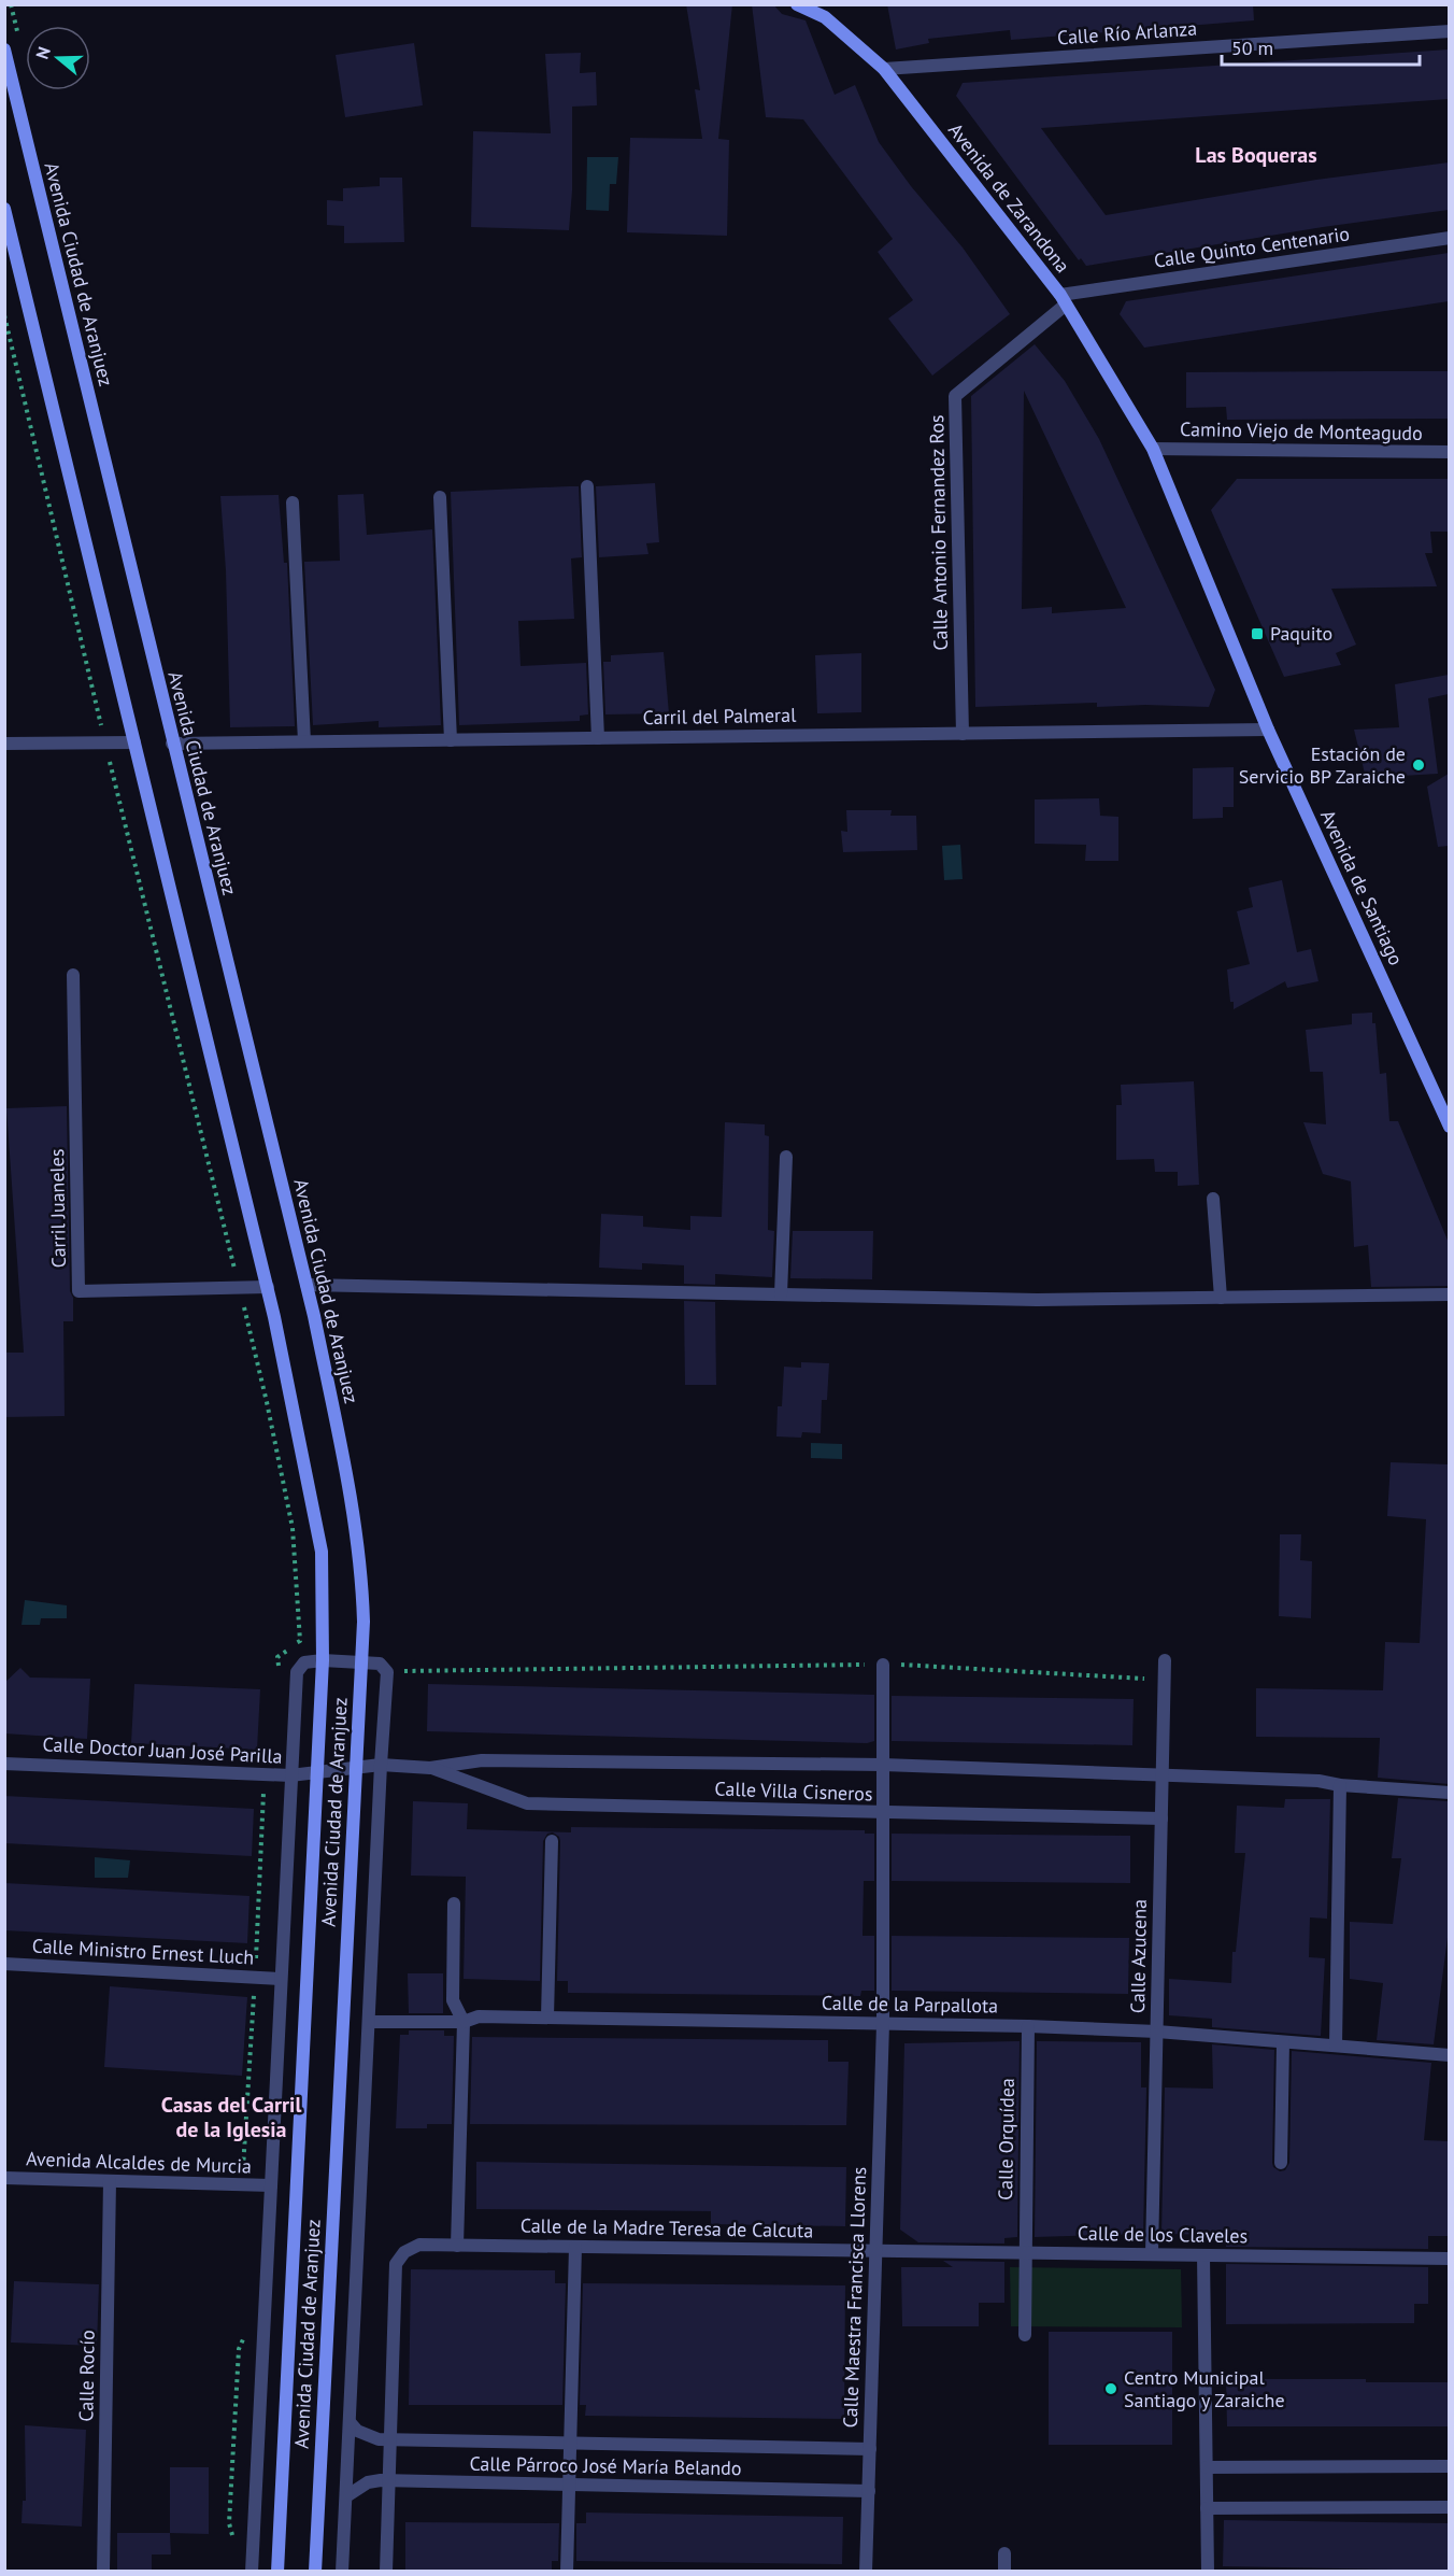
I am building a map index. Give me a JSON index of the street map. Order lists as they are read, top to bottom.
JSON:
{
  "streets": {
    "main road": ["Avenida de Zarandona", "Avenida Ciudad de Aranjuez", "Avenida de Santiago"],
    "street": [
      "Calle Río Arlanza",
      "Calle Quinto Centenario",
      "Camino Viejo de Monteagudo",
      "Calle Antonio Fernandez Ros",
      "Carril del Palmeral",
      "Carril Juaneles",
      "Calle Doctor Juan José Parilla",
      "Calle Villa Cisneros",
      "Calle Ministro Ernest Lluch",
      "Calle Azucena",
      "Calle de la Parpallota",
      "Calle Orquídea",
      "Avenida Alcaldes de Murcia",
      "Calle de la Madre Teresa de Calcuta",
      "Calle de los Claveles",
      "Calle Maestra Francisca Llorens",
      "Calle Rocío",
      "Calle Párroco José María Belando"
    ]
  },
  "crossings": [
    ["Calle Río Arlanza", "Avenida de Zarandona"],
    ["Avenida de Zarandona", "Calle Quinto Centenario"],
    ["Avenida de Zarandona", "Camino Viejo de Monteagudo"],
    ["Avenida de Zarandona", "Calle Antonio Fernandez Ros"],
    ["Avenida de Zarandona", "Avenida de Santiago"],
    ["Calle Quinto Centenario", "Calle Antonio Fernandez Ros"],
    ["Avenida Ciudad de Aranjuez", "Carril del Palmeral"],
    ["Avenida Ciudad de Aranjuez", "Carril Juaneles"],
    ["Avenida Ciudad de Aranjuez", "Calle Doctor Juan José Parilla"],
    ["Avenida Ciudad de Aranjuez", "Calle Villa Cisneros"],
    ["Camino Viejo de Monteagudo", "Avenida de Santiago"],
    ["Calle Antonio Fernandez Ros", "Carril del Palmeral"],
    ["Carril del Palmeral", "Avenida de Santiago"],
    ["Calle Doctor Juan José Parilla", "Calle Villa Cisneros"],
    ["Calle Villa Cisneros", "Calle Azucena"],
    ["Calle Villa Cisneros", "Calle Maestra Francisca Llorens"],
    ["Calle Azucena", "Calle de la Parpallota"],
    ["Calle Azucena", "Calle de los Claveles"],
    ["Calle de la Parpallota", "Calle Orquídea"],
    ["Calle de la Parpallota", "Calle Maestra Francisca Llorens"],
    ["Calle Orquídea", "Calle de los Claveles"],
    ["Avenida Alcaldes de Murcia", "Calle Rocío"],
    ["Calle de la Madre Teresa de Calcuta", "Calle de los Claveles"],
    ["Calle de la Madre Teresa de Calcuta", "Calle Maestra Francisca Llorens"],
    ["Calle de la Madre Teresa de Calcuta", "Calle Párroco José María Belando"],
    ["Calle de los Claveles", "Calle Maestra Francisca Llorens"],
    ["Calle Maestra Francisca Llorens", "Calle Párroco José María Belando"]
  ],
  "districts": ["Las Boqueras", "Casas del Carril de la Iglesia"],
  "places": {
    "transit": ["Paquito"],
    "other": ["Estación de Servicio BP Zaraiche", "Centro Municipal Santiago y Zaraiche"]
  },
  "scale_bar": "50 m",
  "north": "left"
}
